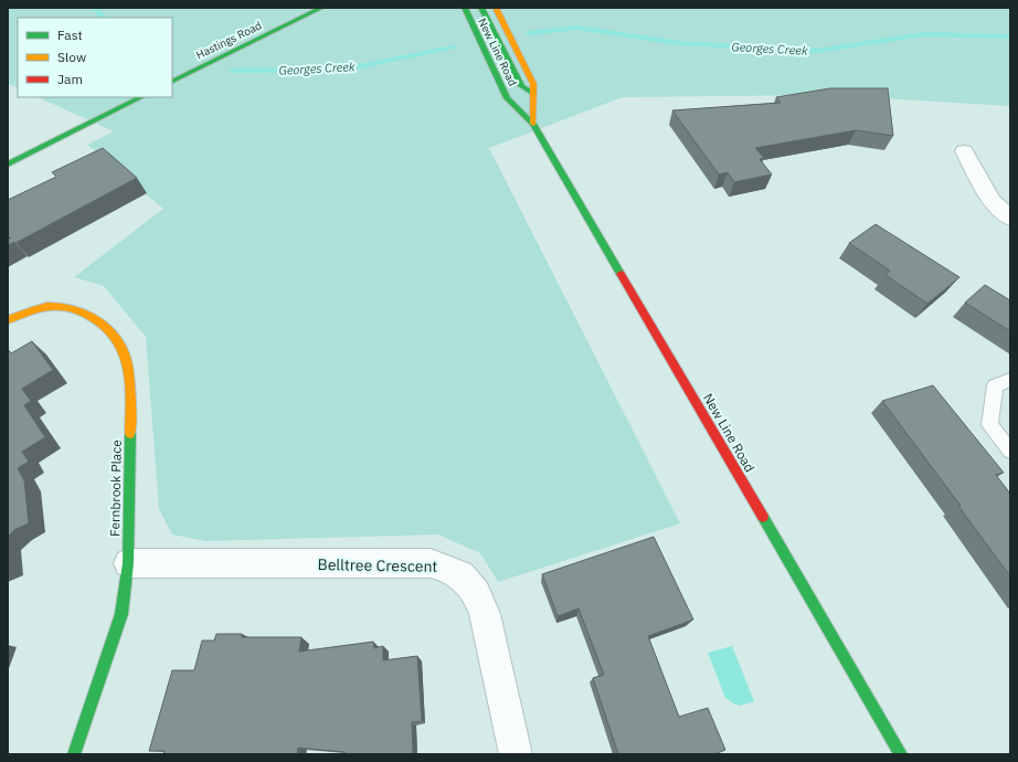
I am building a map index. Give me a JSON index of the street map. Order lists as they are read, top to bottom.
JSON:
{
  "streets": {
    "main road": ["Hastings Road", "New Line Road", "Fernbrook Place"],
    "street": ["Belltree Crescent"]
  },
  "crossings": [
    ["Fernbrook Place", "Belltree Crescent"]
  ],
  "water": ["Georges Creek"],
  "legend": ["Fast", "Slow", "Jam"]
}
